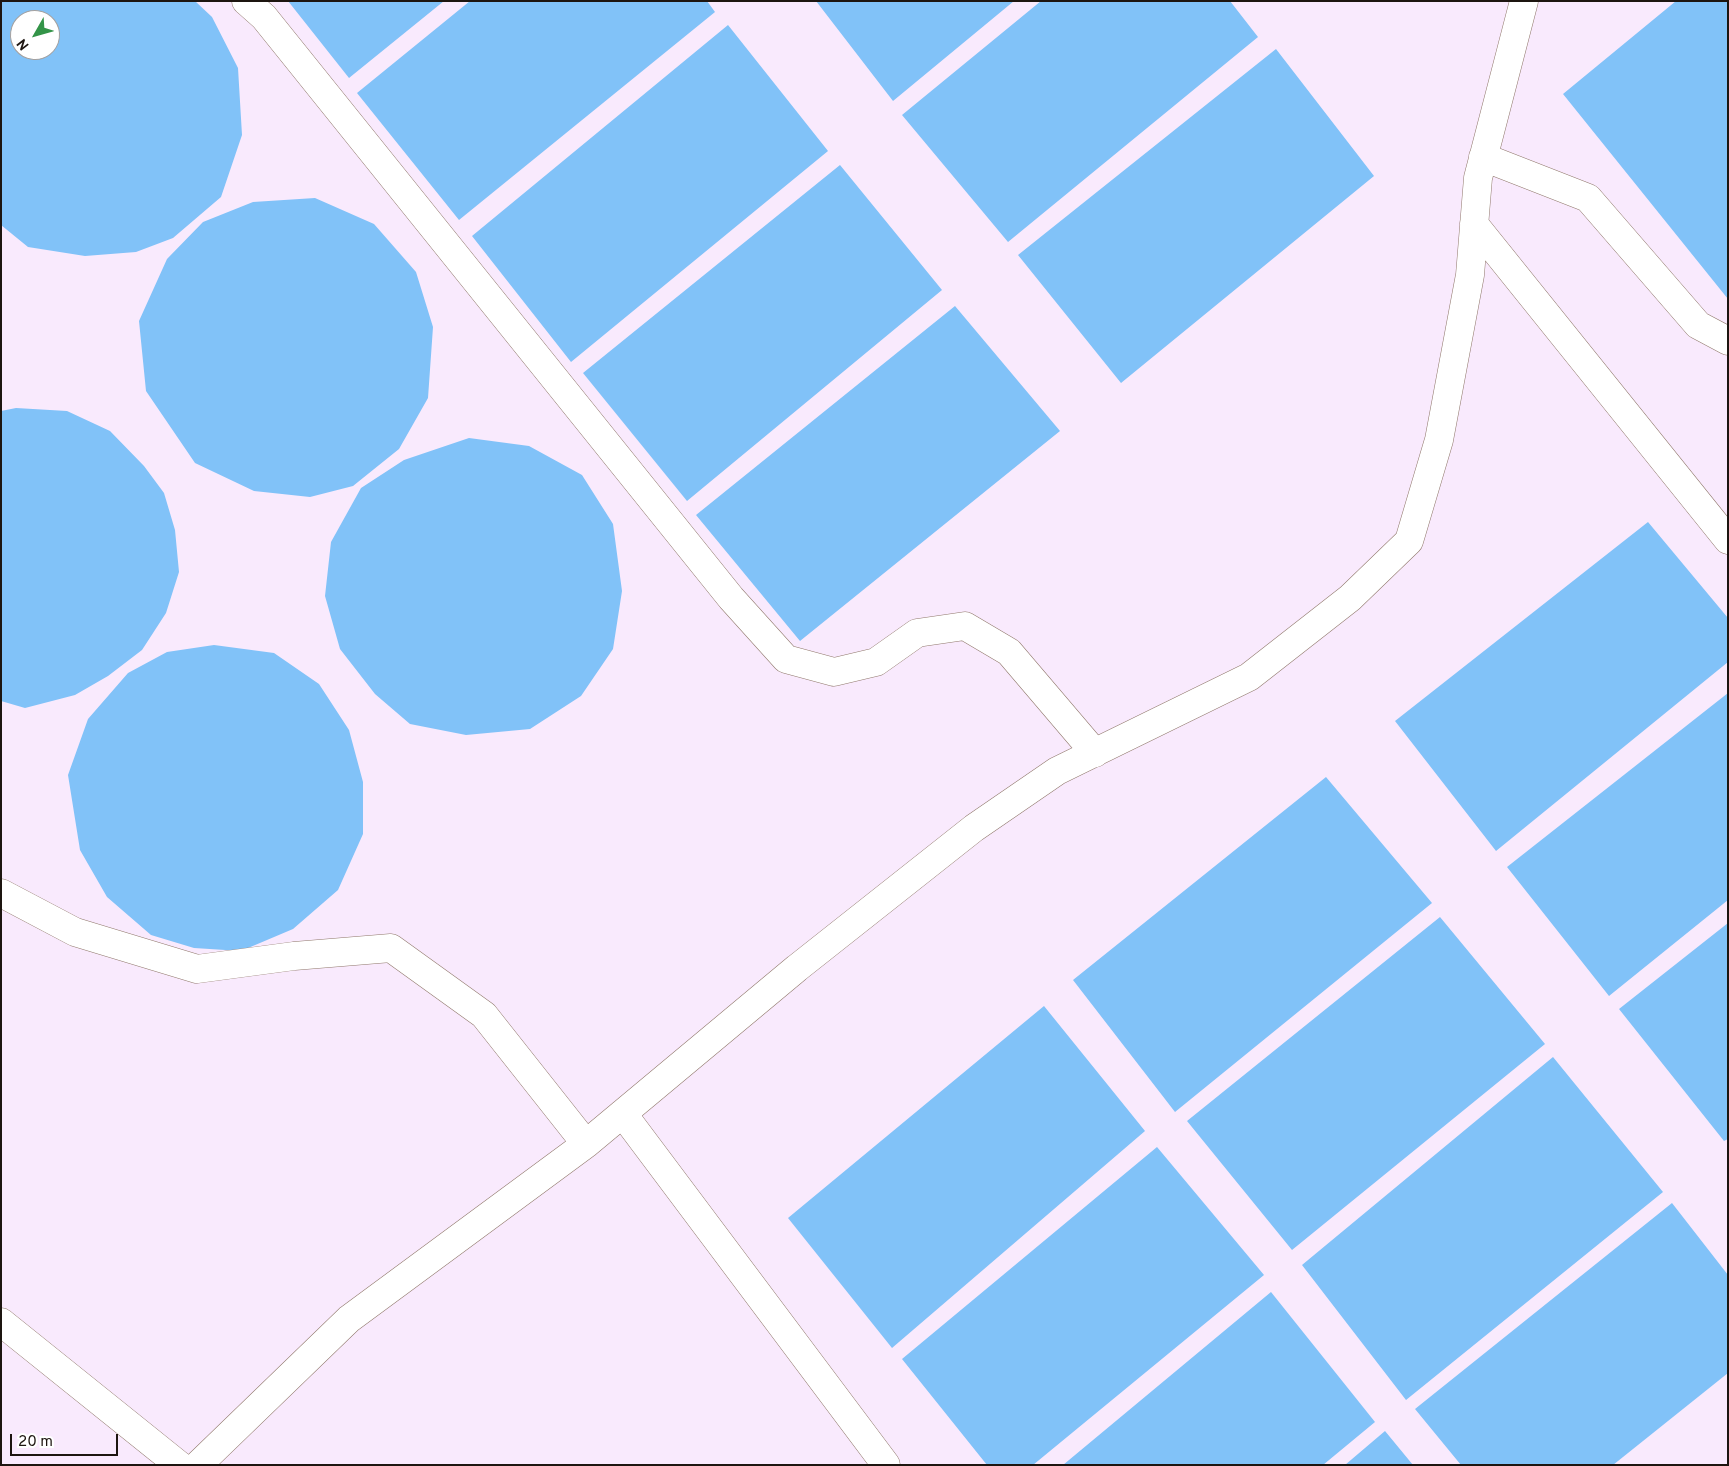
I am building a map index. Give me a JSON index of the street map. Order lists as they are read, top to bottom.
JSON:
{
  "scale_bar": "20 m",
  "north": "bottom left"
}
